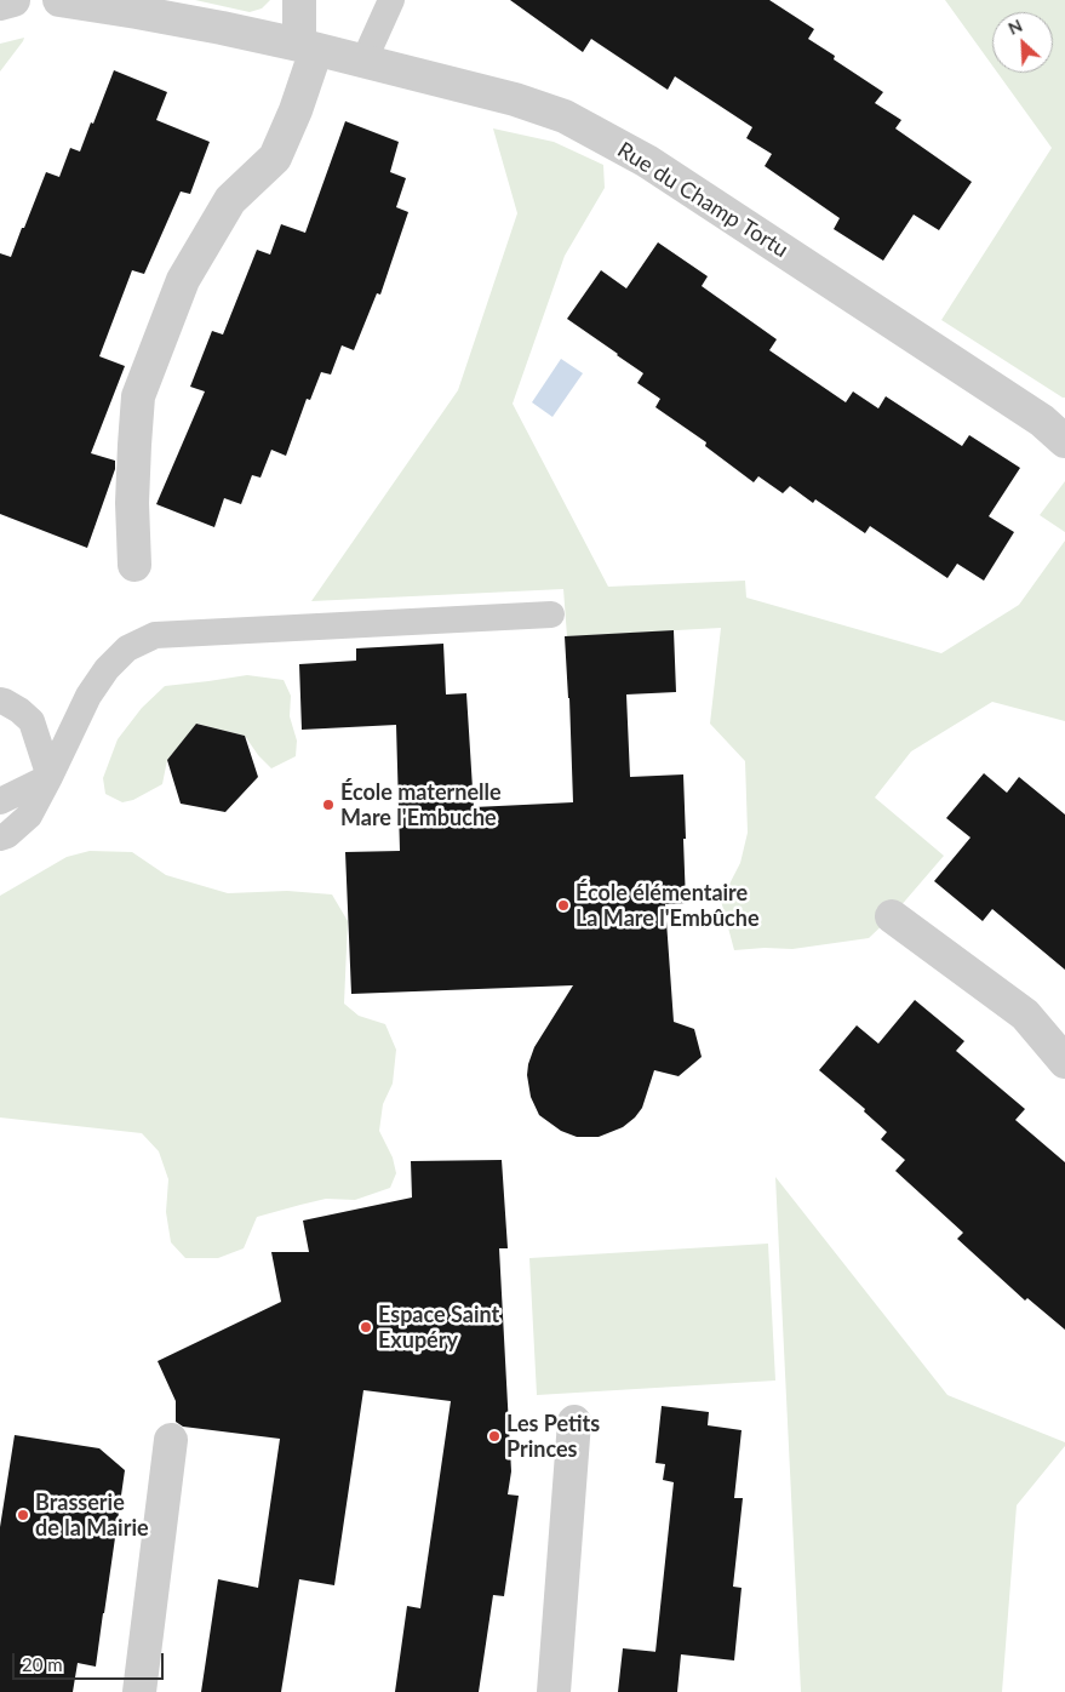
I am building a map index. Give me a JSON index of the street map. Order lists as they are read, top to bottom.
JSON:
{
  "streets": {
    "street": ["Rue du Champ Tortu"]
  },
  "places": [
    "École maternelle Mare l'Embuche",
    "École élémentaire La Mare l'Embûche",
    "Espace Saint Exupéry",
    "Les Petits Princes",
    "Brasserie de la Mairie"
  ],
  "scale_bar": "20 m",
  "north": "top left"
}
